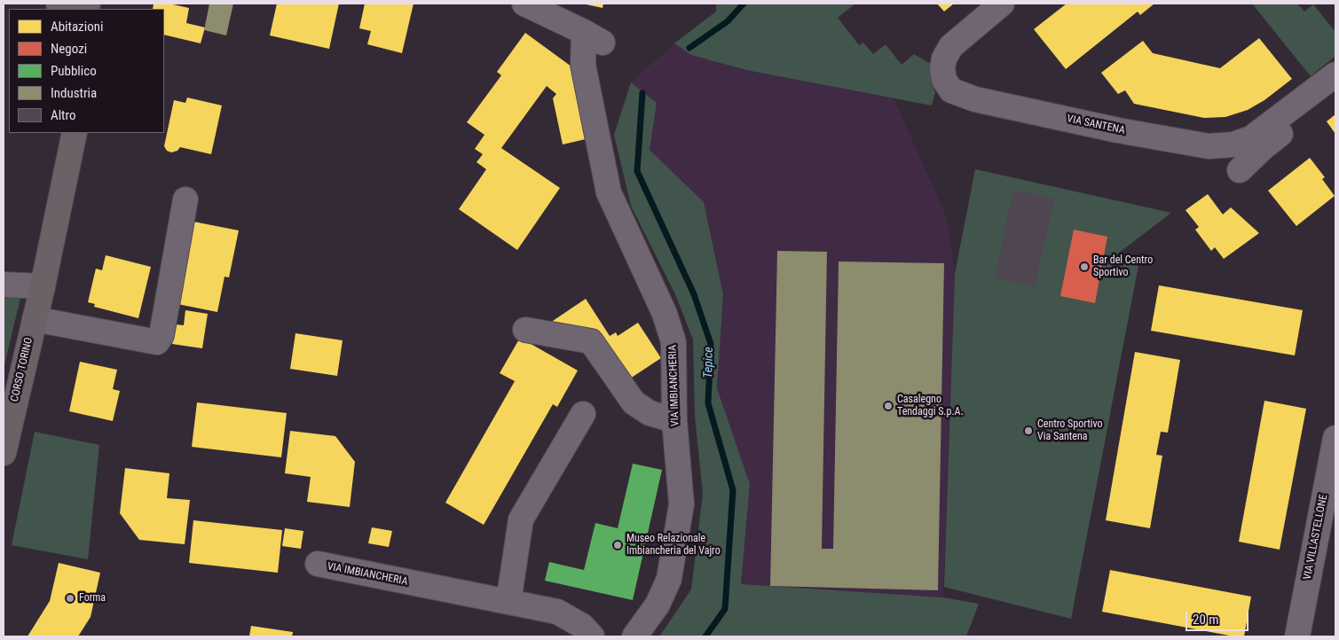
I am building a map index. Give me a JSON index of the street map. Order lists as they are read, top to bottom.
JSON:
{
  "streets": {
    "main road": ["CORSO TORINO"],
    "street": ["VIA SANTENA", "VIA IMBIANCHERIA", "VIA VILLASTELLONE"]
  },
  "water": ["Tepice"],
  "places": [
    "Bar del Centro Sportivo",
    "Casalegno Tendaggi S.p.A.",
    "Centro Sportivo Via Santena",
    "Museo Relazionale Imbiancheria del Vajro",
    "Forma"
  ],
  "legend": [
    "Abitazioni",
    "Negozi",
    "Pubblico",
    "Industria",
    "Altro"
  ],
  "scale_bar": "20 m"
}
